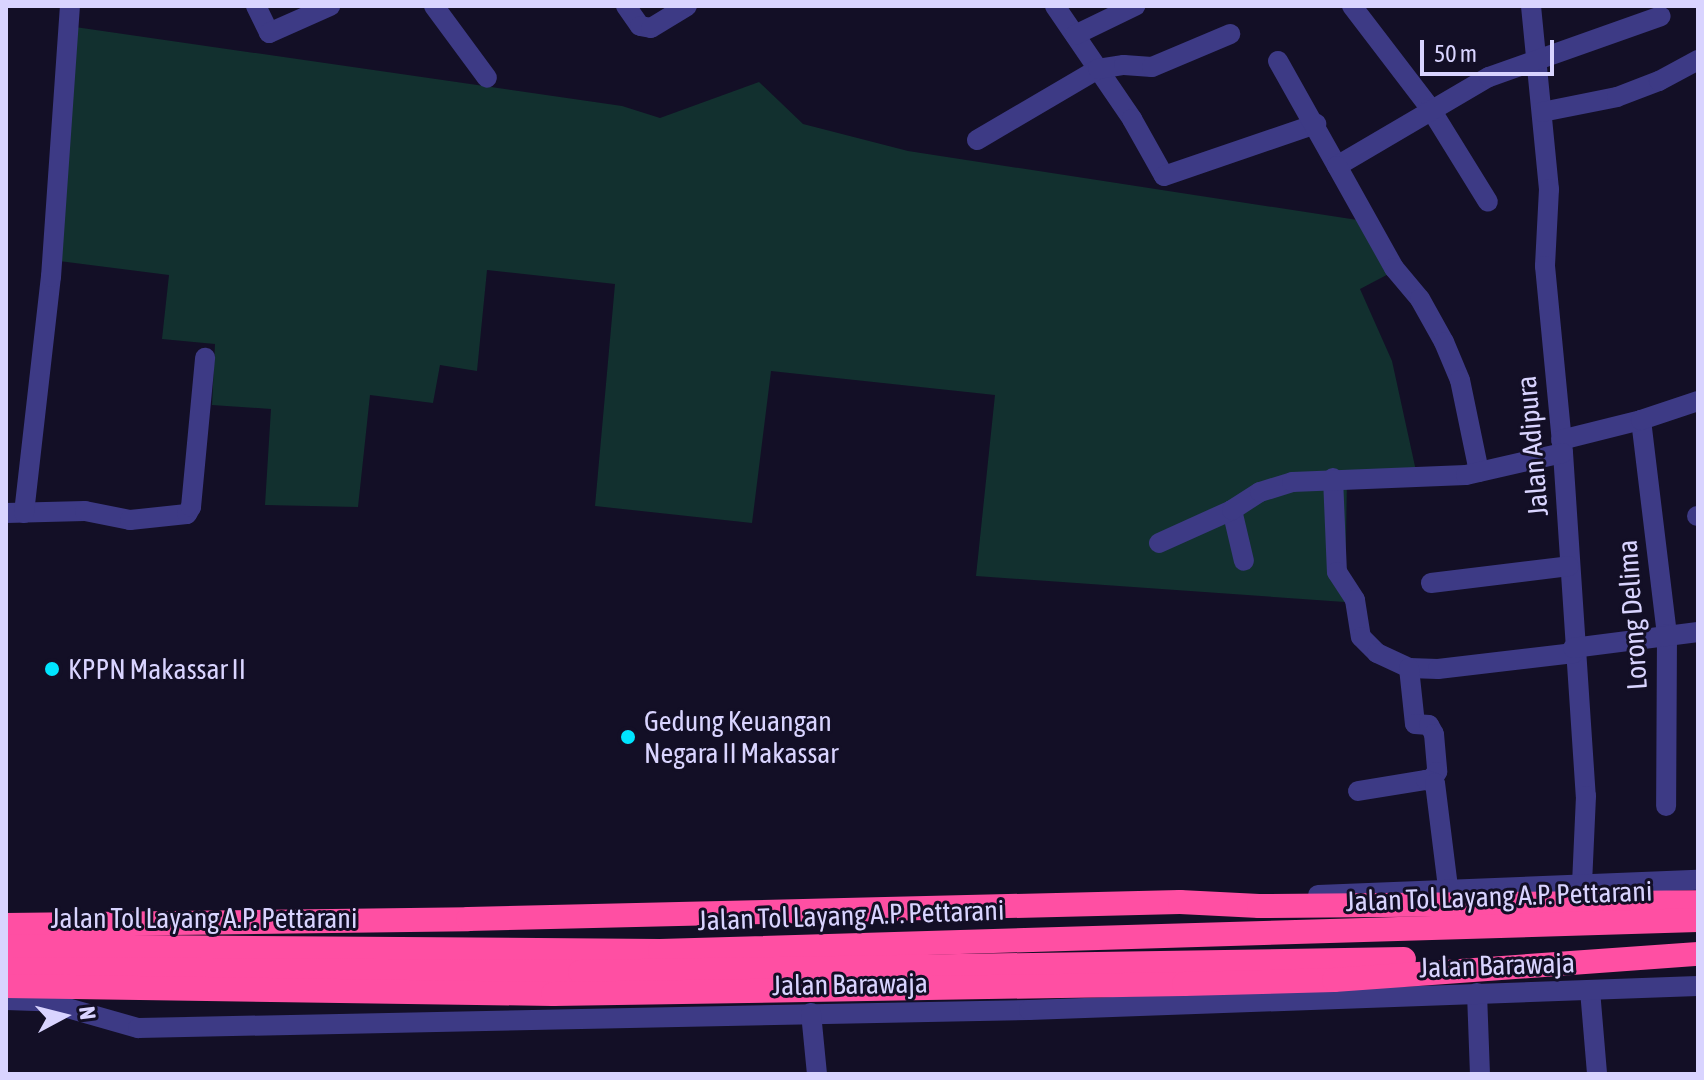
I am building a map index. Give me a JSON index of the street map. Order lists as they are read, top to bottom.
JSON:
{
  "streets": {
    "highway": ["Jalan Tol Layang A.P. Pettarani"],
    "street": ["Jalan Adipura", "Lorong Delima", "Jalan Barawaja"]
  },
  "places": ["KPPN Makassar II", "Gedung Keuangan Negara II Makassar"],
  "scale_bar": "50 m",
  "north": "right"
}
